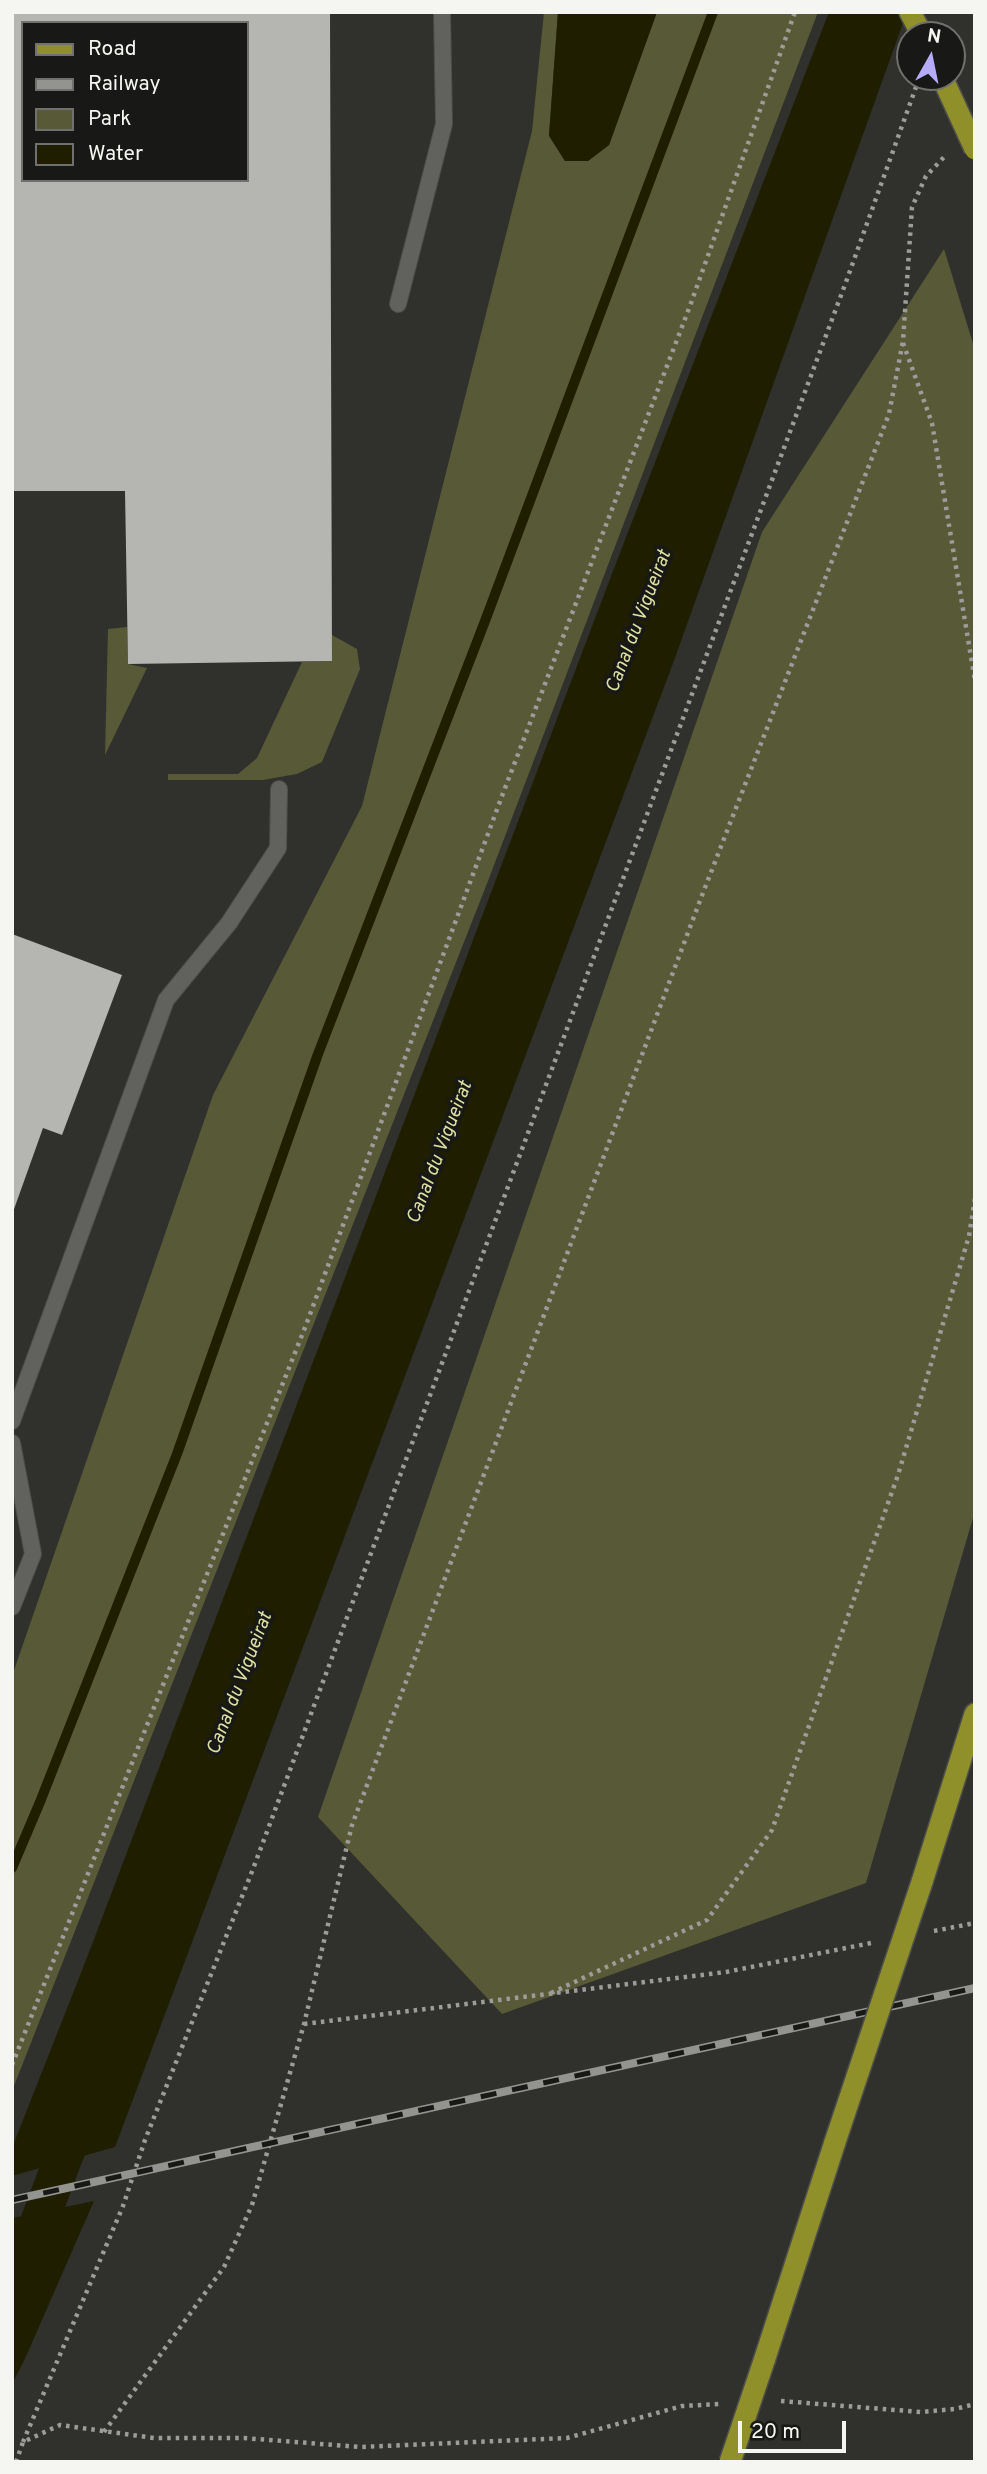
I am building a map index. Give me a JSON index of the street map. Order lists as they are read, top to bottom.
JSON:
{
  "water": ["Canal du Vigueirat"],
  "legend": [
    "Road",
    "Railway",
    "Park",
    "Water"
  ],
  "scale_bar": "20 m",
  "north": "top"
}
